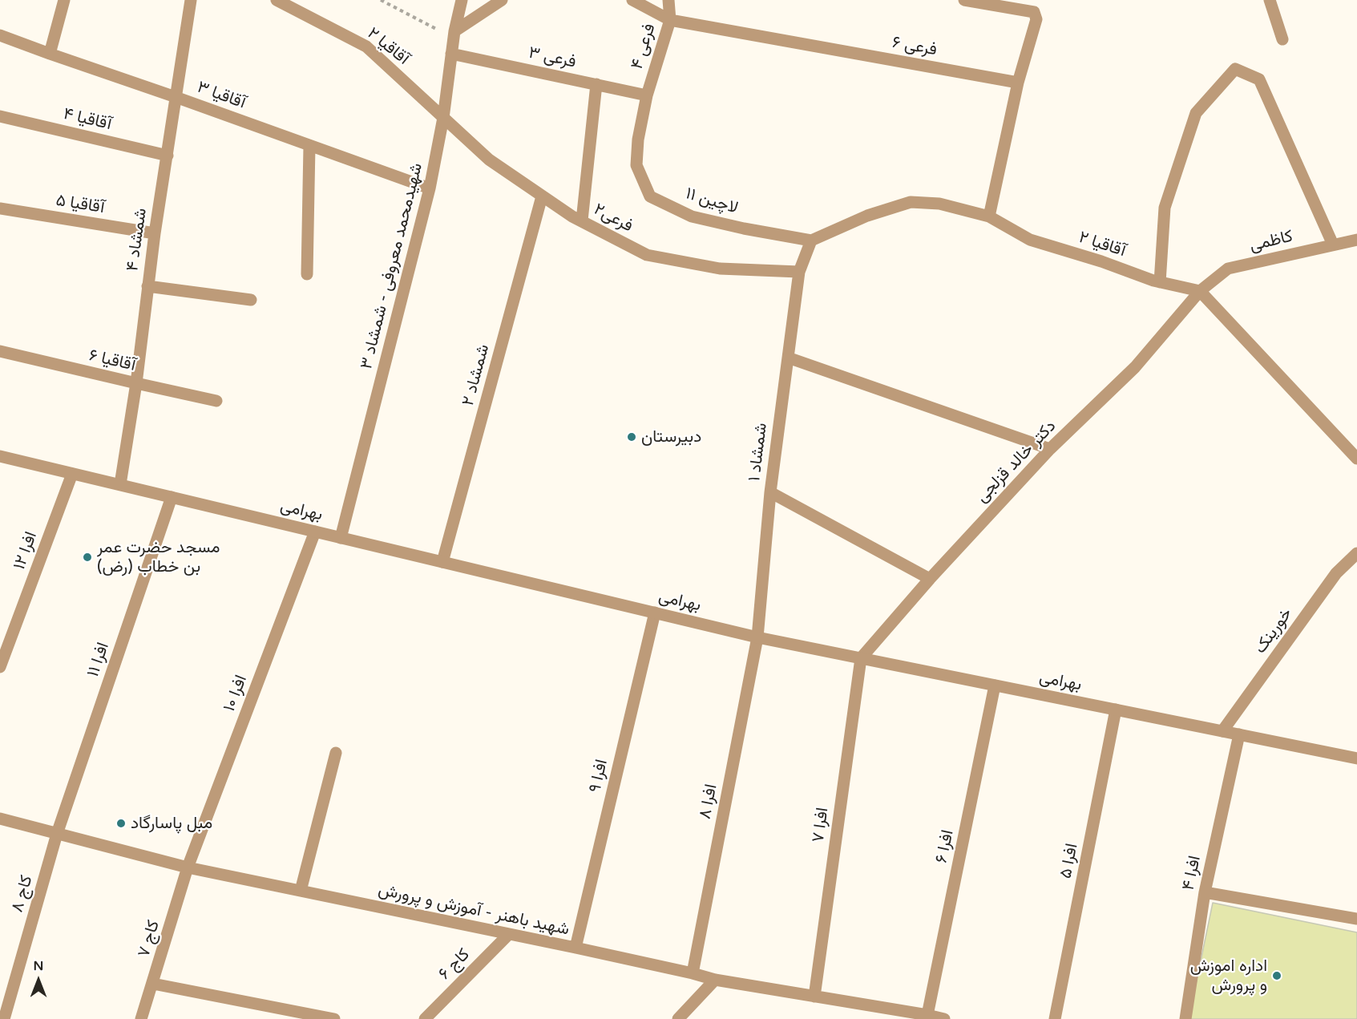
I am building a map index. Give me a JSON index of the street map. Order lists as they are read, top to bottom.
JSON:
{
  "streets": {
    "street": [
      "آقاقیا ۲",
      "فرعی ۴",
      "فرعی ۶",
      "فرعی ۳",
      "آقاقیا ۳",
      "آقاقیا ۴",
      "لاچین ۱۱",
      "آقاقیا ۵",
      "فرعی۲",
      "شمشاد ۴",
      "کاظمی",
      "شهیدمحمد معروفی - شمشاد ۳",
      "آقاقیا ۶",
      "شمشاد ۲",
      "شمشاد ۱",
      "دکتر خالد قزلجی",
      "بهرامی",
      "افرا ۱۲",
      "خورینک",
      "افرا ۱۱",
      "افرا ۱۰",
      "افرا ۹",
      "افرا ۸",
      "افرا ۷",
      "افرا ۶",
      "افرا ۵",
      "افرا ۴",
      "کاج ۸",
      "شهید باهنر - آموزش و پرورش",
      "کاج ۷",
      "کاج ۶"
    ]
  },
  "crossings": [
    ["آقاقیا ۲", "لاچین ۱۱"],
    ["آقاقیا ۲", "فرعی۲"],
    ["آقاقیا ۲", "کاظمی"],
    ["آقاقیا ۲", "شهیدمحمد معروفی - شمشاد ۳"],
    ["آقاقیا ۲", "دکتر خالد قزلجی"],
    ["فرعی ۴", "فرعی ۶"],
    ["فرعی ۴", "فرعی ۳"],
    ["فرعی ۴", "لاچین ۱۱"],
    ["فرعی ۳", "لاچین ۱۱"],
    ["فرعی ۳", "شهیدمحمد معروفی - شمشاد ۳"],
    ["آقاقیا ۳", "شمشاد ۴"],
    ["آقاقیا ۳", "شهیدمحمد معروفی - شمشاد ۳"],
    ["آقاقیا ۴", "شمشاد ۴"],
    ["آقاقیا ۵", "شمشاد ۴"],
    ["فرعی۲", "شهیدمحمد معروفی - شمشاد ۳"],
    ["فرعی۲", "شمشاد ۲"],
    ["فرعی۲", "شمشاد ۱"],
    ["شمشاد ۴", "آقاقیا ۶"],
    ["شمشاد ۴", "بهرامی"],
    ["کاظمی", "دکتر خالد قزلجی"],
    ["شهیدمحمد معروفی - شمشاد ۳", "بهرامی"],
    ["شمشاد ۲", "بهرامی"],
    ["شمشاد ۱", "بهرامی"],
    ["شمشاد ۱", "افرا ۸"],
    ["دکتر خالد قزلجی", "بهرامی"],
    ["دکتر خالد قزلجی", "افرا ۷"],
    ["بهرامی", "افرا ۱۲"],
    ["بهرامی", "خورینک"],
    ["بهرامی", "افرا ۱۱"],
    ["بهرامی", "افرا ۱۰"],
    ["بهرامی", "افرا ۹"],
    ["بهرامی", "افرا ۸"],
    ["بهرامی", "افرا ۷"],
    ["بهرامی", "افرا ۶"],
    ["بهرامی", "افرا ۵"],
    ["بهرامی", "افرا ۴"],
    ["افرا ۱۱", "کاج ۸"],
    ["افرا ۱۱", "شهید باهنر - آموزش و پرورش"],
    ["افرا ۱۰", "شهید باهنر - آموزش و پرورش"],
    ["افرا ۱۰", "کاج ۷"],
    ["افرا ۹", "شهید باهنر - آموزش و پرورش"],
    ["افرا ۸", "شهید باهنر - آموزش و پرورش"],
    ["افرا ۷", "شهید باهنر - آموزش و پرورش"],
    ["افرا ۶", "شهید باهنر - آموزش و پرورش"],
    ["کاج ۸", "شهید باهنر - آموزش و پرورش"],
    ["شهید باهنر - آموزش و پرورش", "کاج ۷"],
    ["شهید باهنر - آموزش و پرورش", "کاج ۶"]
  ],
  "places": [
    "دبیرستان",
    "مسجد حضرت عمر بن خطاب (رض)",
    "مبل پاسارگاد",
    "اداره اموزش و پرورش"
  ],
  "north": "top"
}
